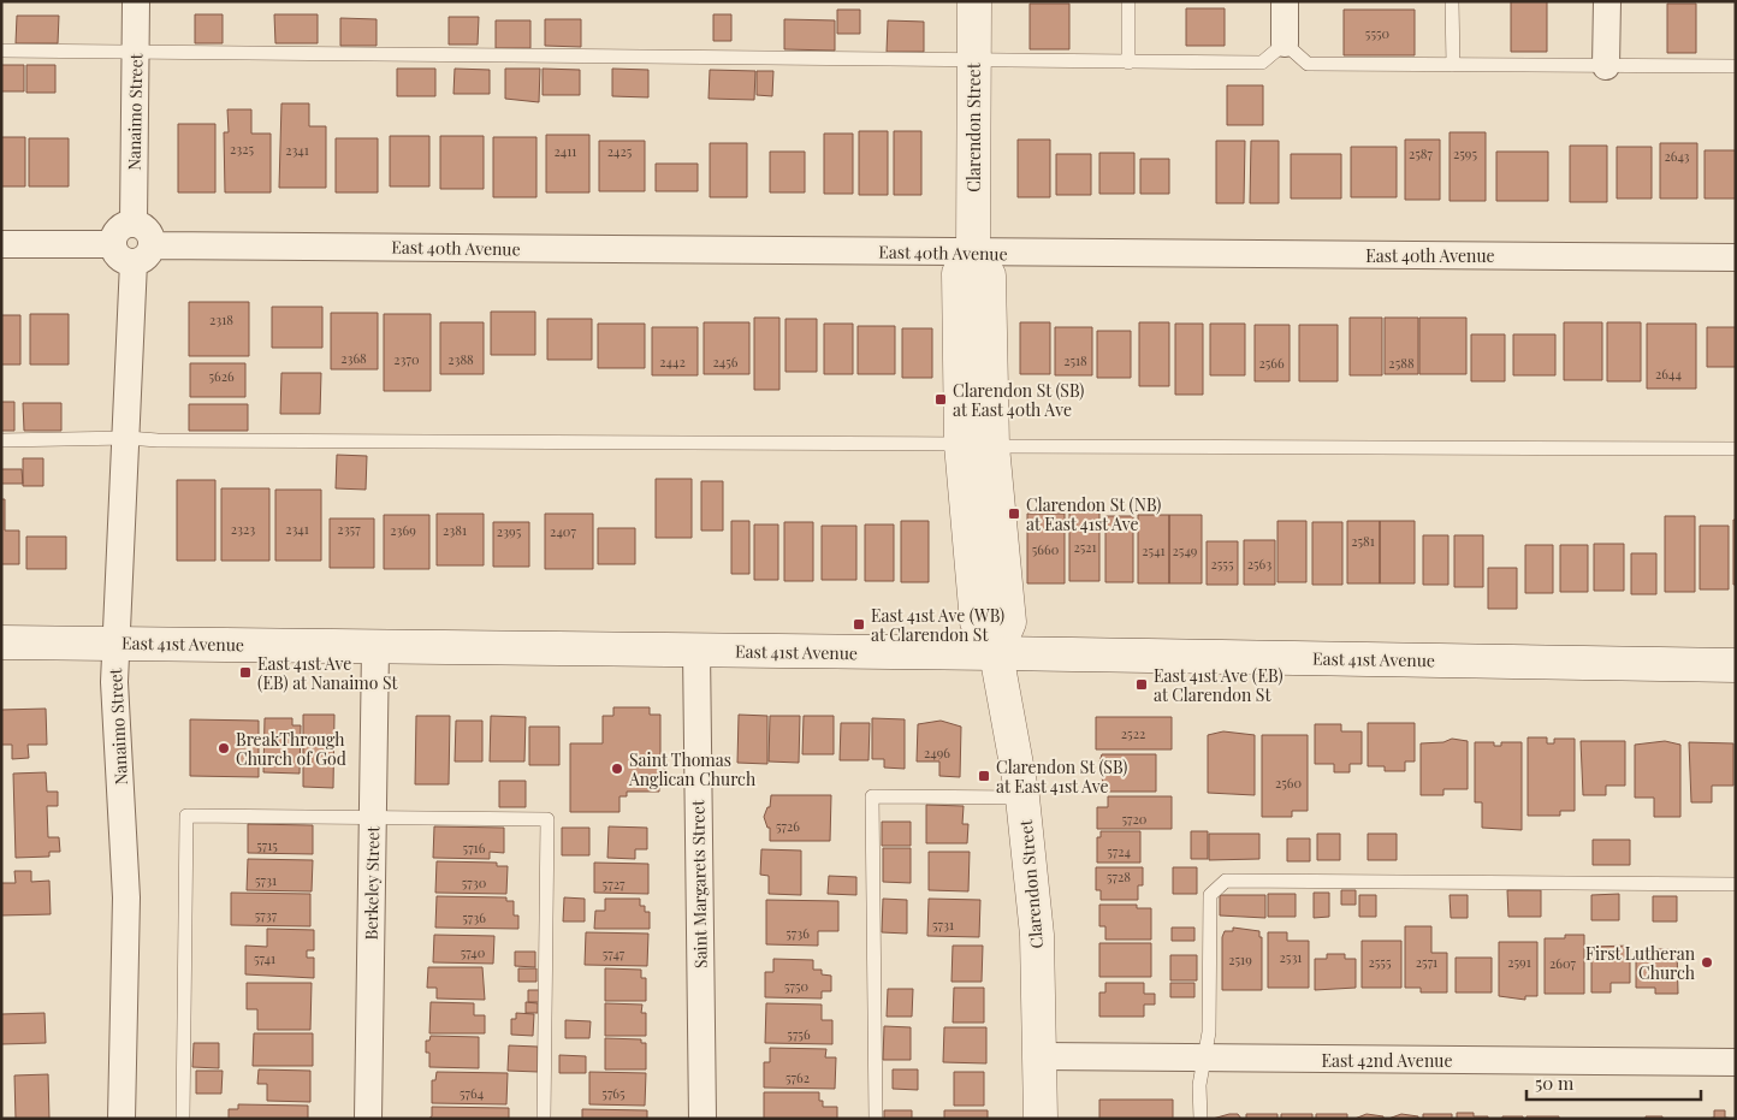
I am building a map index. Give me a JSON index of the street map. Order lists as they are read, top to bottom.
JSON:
{
  "streets": {
    "main road": ["Clarendon Street", "East 41st Avenue"],
    "street": [
      "Nanaimo Street",
      "East 40th Avenue",
      "Berkeley Street",
      "Saint Margarets Street",
      "East 42nd Avenue"
    ]
  },
  "crossings": [
    ["Nanaimo Street", "East 40th Avenue"],
    ["Nanaimo Street", "East 41st Avenue"],
    ["Clarendon Street", "East 40th Avenue"],
    ["Clarendon Street", "East 41st Avenue"],
    ["Clarendon Street", "East 42nd Avenue"],
    ["East 41st Avenue", "Berkeley Street"],
    ["East 41st Avenue", "Saint Margarets Street"]
  ],
  "places": {
    "transit": [
      "Clarendon St (SB) at East 40th Ave",
      "Clarendon St (NB) at East 41st Ave",
      "East 41st Ave (WB) at Clarendon St",
      "East 41st Ave (EB) at Nanaimo St",
      "East 41st Ave (EB) at Clarendon St",
      "Clarendon St (SB) at East 41st Ave"
    ],
    "other": ["BreakThrough Church of God", "Saint Thomas Anglican Church", "First Lutheran Church"]
  },
  "house_numbers": [
    "5550",
    "2325",
    "2341",
    "2411",
    "2425",
    "2587",
    "2595",
    "2643",
    "2318",
    "2368",
    "2370",
    "2388",
    "2518",
    "2442",
    "2456",
    "2566",
    "2588",
    "2644",
    "5626",
    "2323",
    "2341",
    "2357",
    "2369",
    "2381",
    "2395",
    "2407",
    "2581",
    "2521",
    "5660",
    "2541",
    "2549",
    "2555",
    "2563",
    "2522",
    "2496",
    "2560",
    "5720",
    "5726",
    "5715",
    "5716",
    "5724",
    "5728",
    "5731",
    "5730",
    "5727",
    "5737",
    "5736",
    "5731",
    "5736",
    "5740",
    "5747",
    "2531",
    "5741",
    "2519",
    "2555",
    "2571",
    "2591",
    "2607",
    "5750",
    "5756",
    "5762",
    "5764",
    "5765"
  ],
  "scale_bar": "50 m"
}
